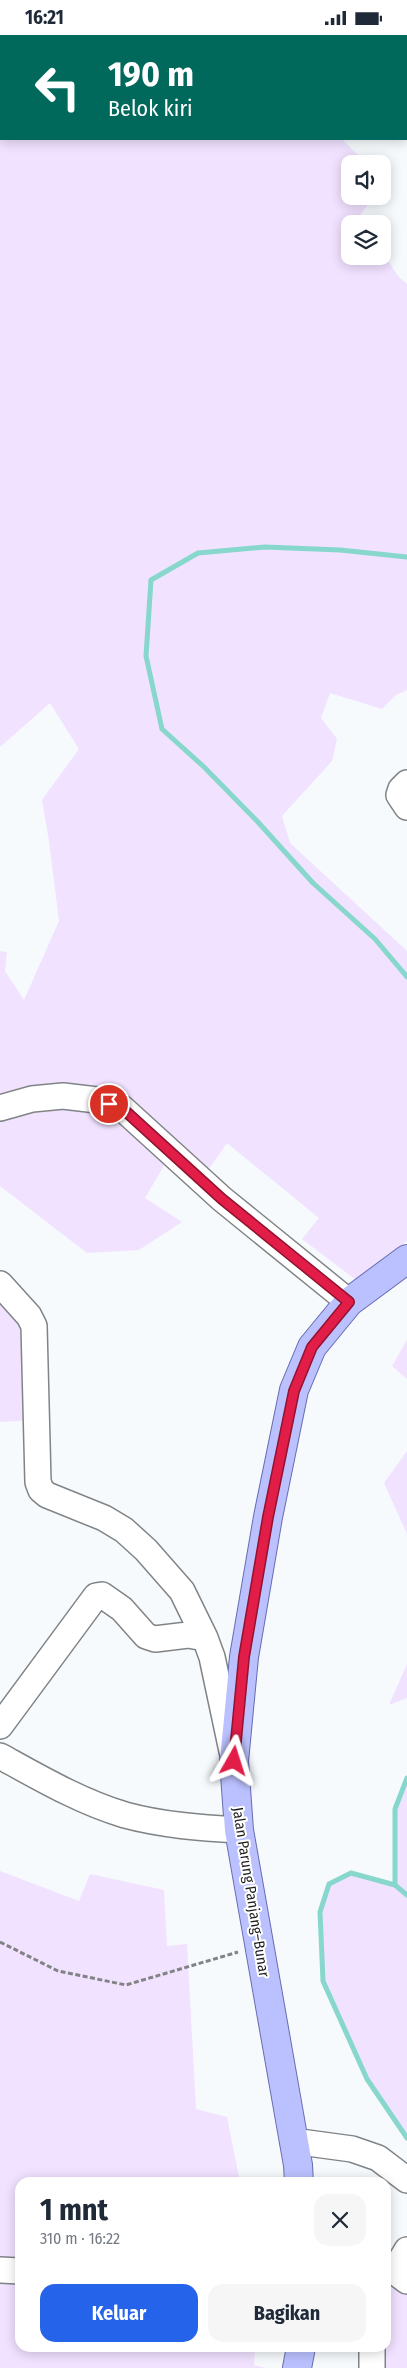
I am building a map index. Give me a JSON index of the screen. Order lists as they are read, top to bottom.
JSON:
{
  "streets": {
    "main road": ["Jalan Parung Panjang–Bunar"]
  },
  "page": {
    "status": "16:21",
    "turn": ["190 m", "Belok kiri"],
    "heading": ["1 mnt", "310 m · 16:22"],
    "buttons": ["Keluar", "Bagikan"]
  }
}
